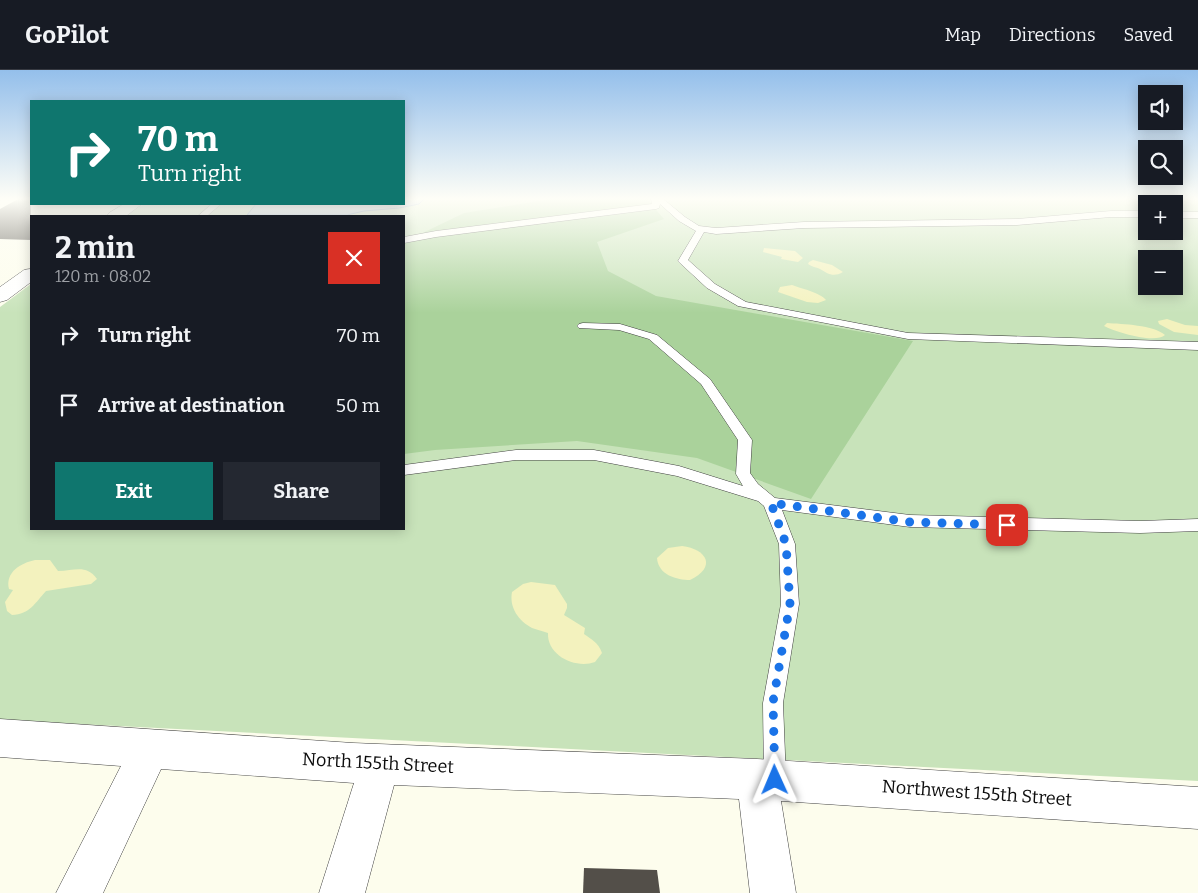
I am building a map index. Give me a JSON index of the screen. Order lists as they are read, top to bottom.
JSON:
{
  "streets": {
    "street": ["North 155th Street", "Northwest 155th Street"]
  },
  "crossings": [
    ["North 155th Street", "Northwest 155th Street"]
  ],
  "page": {
    "header": "GoPilot",
    "nav": ["Map", "Directions", "Saved"],
    "map_buttons": ["+", "−"],
    "turn": ["70 m", "Turn right"],
    "heading": ["2 min", "120 m · 08:02"],
    "list": [
      {
        "name": "Turn right",
        "value": "70 m"
      },
      {
        "name": "Arrive at destination",
        "value": "50 m"
      }
    ],
    "buttons": ["Exit", "Share"]
  }
}
